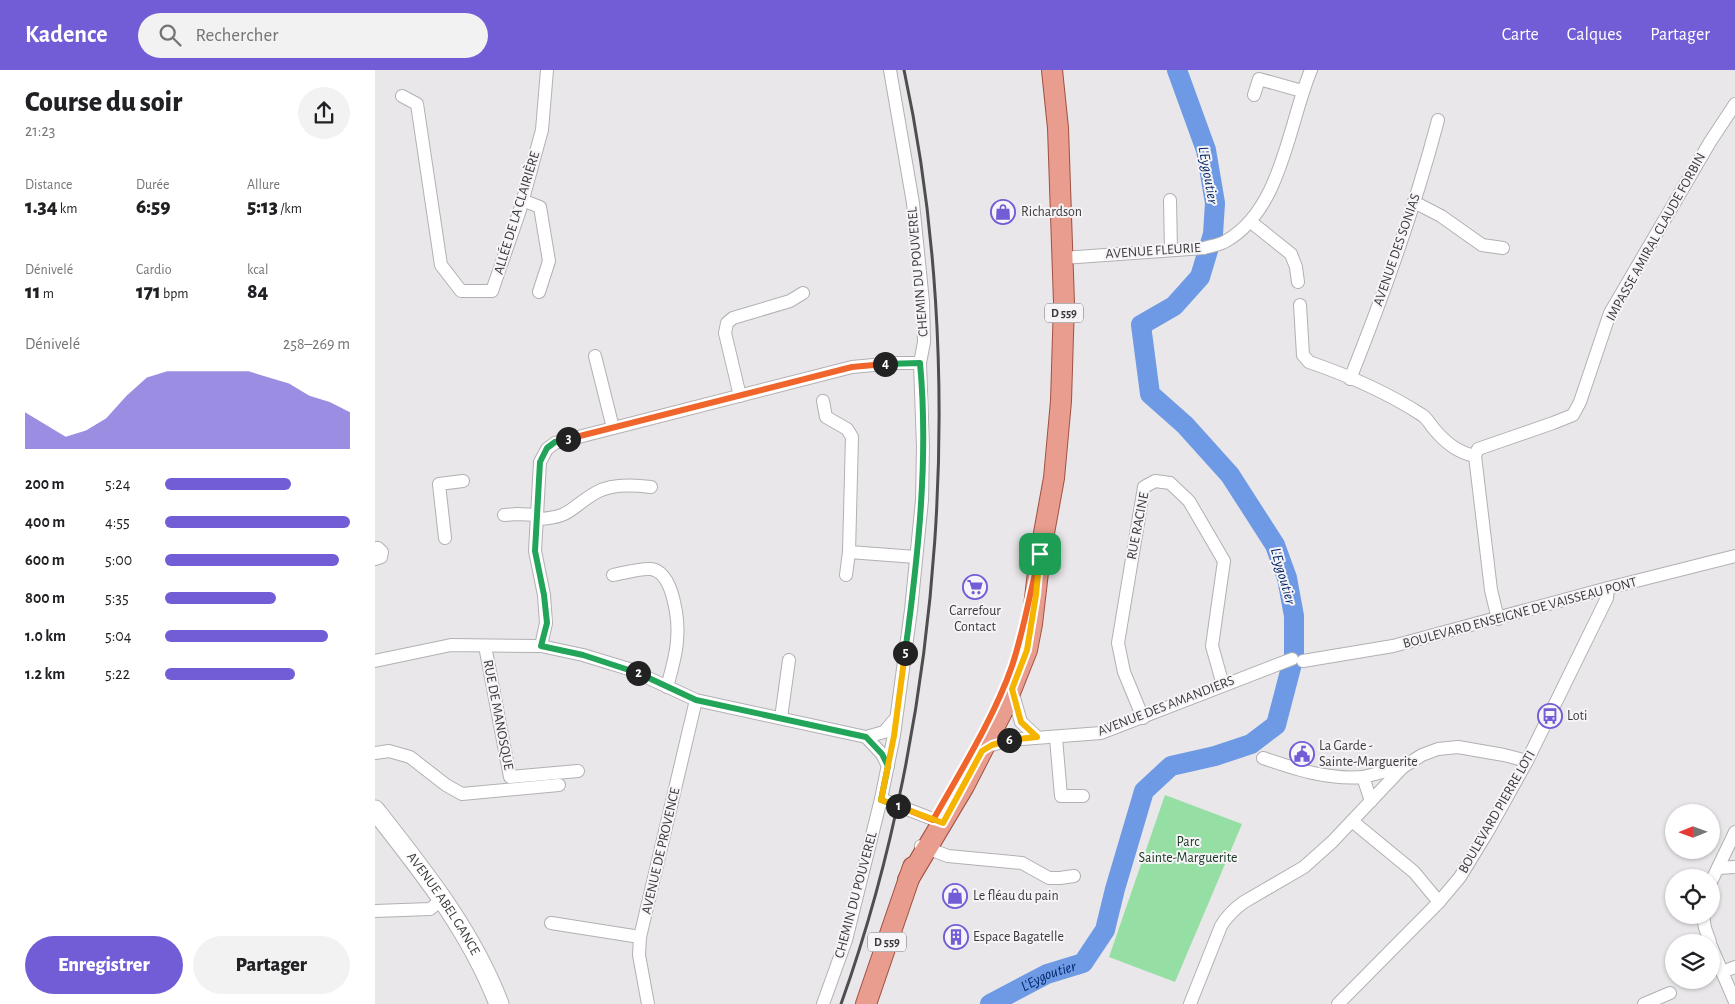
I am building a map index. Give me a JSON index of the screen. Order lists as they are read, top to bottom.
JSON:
{
  "streets": {
    "main road": ["D 559", "AVENUE ABEL GANCE"],
    "street": [
      "ALLÉE DE LA CLAIRIÈRE",
      "IMPASSE AMIRAL CLAUDE FORBIN",
      "AVENUE DES SONIAS",
      "AVENUE FLEURIE",
      "CHEMIN DU POUVEREL",
      "RUE RACINE",
      "BOULEVARD ENSEIGNE DE VAISSEAU PONT",
      "AVENUE DES AMANDIERS",
      "RUE DE MANOSQUE",
      "BOULEVARD PIERRE LOTI",
      "AVENUE DE PROVENCE"
    ]
  },
  "crossings": [
    ["AVENUE FLEURIE", "D 559"],
    ["D 559", "AVENUE DES AMANDIERS"],
    ["RUE RACINE", "AVENUE DES AMANDIERS"],
    ["BOULEVARD ENSEIGNE DE VAISSEAU PONT", "AVENUE DES AMANDIERS"],
    ["BOULEVARD ENSEIGNE DE VAISSEAU PONT", "BOULEVARD PIERRE LOTI"]
  ],
  "water": ["L'Eygoutier"],
  "parks": ["Parc Sainte-Marguerite"],
  "places": {
    "shop": ["Richardson", "Le fléau du pain"],
    "supermarket": ["Carrefour Contact"],
    "bus stop": ["Loti"],
    "public building": ["La Garde - Sainte-Marguerite"],
    "building": ["Espace Bagatelle"]
  },
  "north": "left",
  "page": {
    "header": "Kadence",
    "search": "Rechercher",
    "nav": ["Carte", "Calques", "Partager"],
    "heading": ["Course du soir", "21:23"],
    "stats": [
      ["Distance", "1.34 km"],
      ["Durée", "6:59"],
      ["Allure", "5:13 /km"],
      ["Dénivelé", "11 m"],
      ["Cardio", "171 bpm"],
      ["kcal", "84"]
    ],
    "chart": ["Dénivelé", "258–269 m"],
    "pins": [
      "4",
      "3",
      "5",
      "2",
      "6",
      "1"
    ],
    "list": [
      {
        "name": "200 m",
        "note": "5:24"
      },
      {
        "name": "400 m",
        "note": "4:55"
      },
      {
        "name": "600 m",
        "note": "5:00"
      },
      {
        "name": "800 m",
        "note": "5:35"
      },
      {
        "name": "1.0 km",
        "note": "5:04"
      },
      {
        "name": "1.2 km",
        "note": "5:22"
      }
    ],
    "buttons": ["Enregistrer", "Partager"]
  }
}
